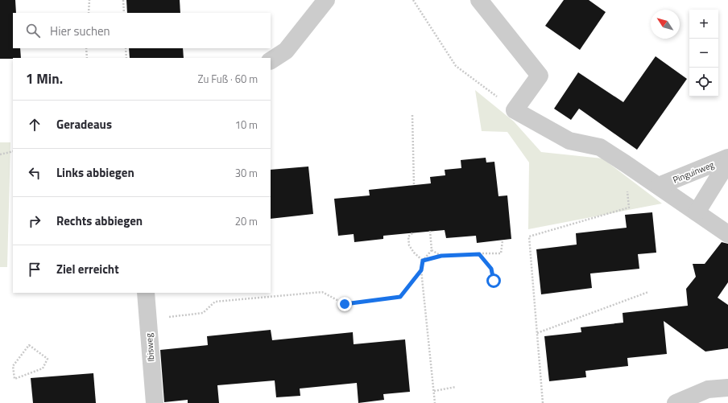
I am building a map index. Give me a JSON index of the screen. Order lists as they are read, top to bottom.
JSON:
{
  "streets": {
    "street": ["Pinguinweg", "Ibisweg"]
  },
  "north": "top left",
  "page": {
    "map_buttons": ["+", "−"],
    "search": "Hier suchen",
    "heading": ["1 Min.", "Zu Fuß · 60 m"],
    "list": [
      ["Geradeaus", "10 m"],
      ["Links abbiegen", "30 m"],
      ["Rechts abbiegen", "20 m"],
      "Ziel erreicht"
    ]
  }
}
